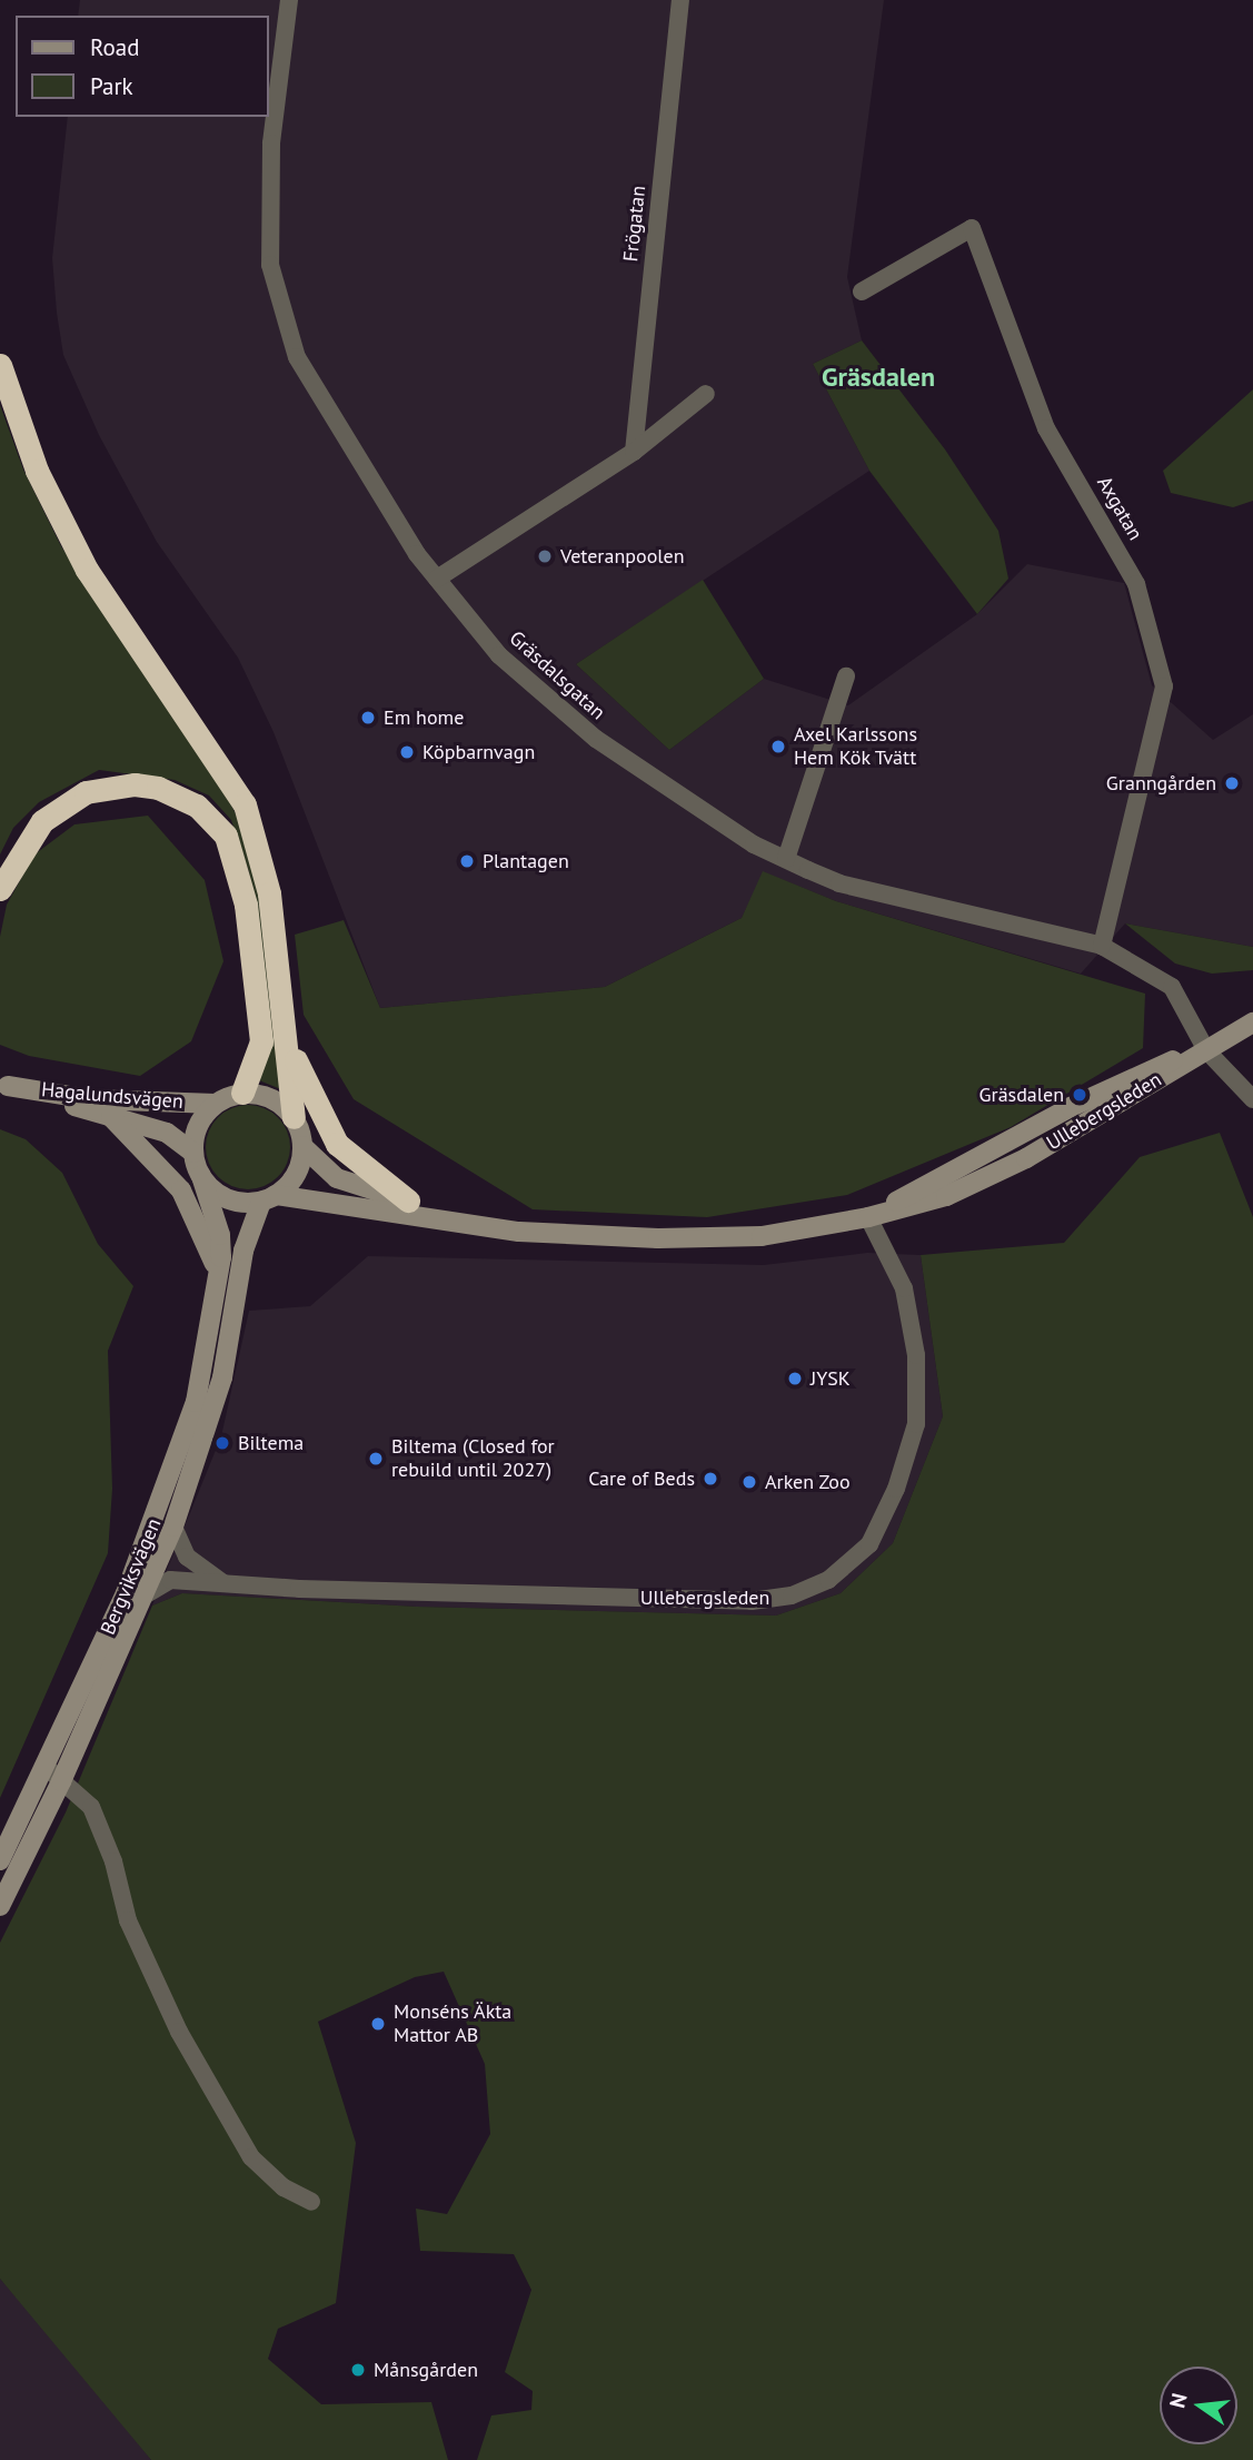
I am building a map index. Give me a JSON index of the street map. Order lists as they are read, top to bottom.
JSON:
{
  "streets": {
    "main road": ["Hagalundsvägen", "Ullebergsleden", "Bergviksvägen"],
    "street": ["Frögatan", "Axgatan", "Gräsdalsgatan"]
  },
  "crossings": [
    ["Axgatan", "Gräsdalsgatan"],
    ["Gräsdalsgatan", "Ullebergsleden"],
    ["Hagalundsvägen", "Ullebergsleden"],
    ["Hagalundsvägen", "Bergviksvägen"],
    ["Ullebergsleden", "Bergviksvägen"]
  ],
  "districts": ["Gräsdalen"],
  "places": [
    "Veteranpoolen",
    "Em home",
    "Axel Karlssons Hem Kök Tvätt",
    "Köpbarnvagn",
    "Granngården",
    "Plantagen",
    "Gräsdalen",
    "JYSK",
    "Biltema",
    "Biltema (Closed for rebuild until 2027)",
    "Care of Beds",
    "Arken Zoo",
    "Monséns Äkta Mattor AB",
    "Månsgården"
  ],
  "legend": ["Road", "Park"],
  "north": "left"
}
